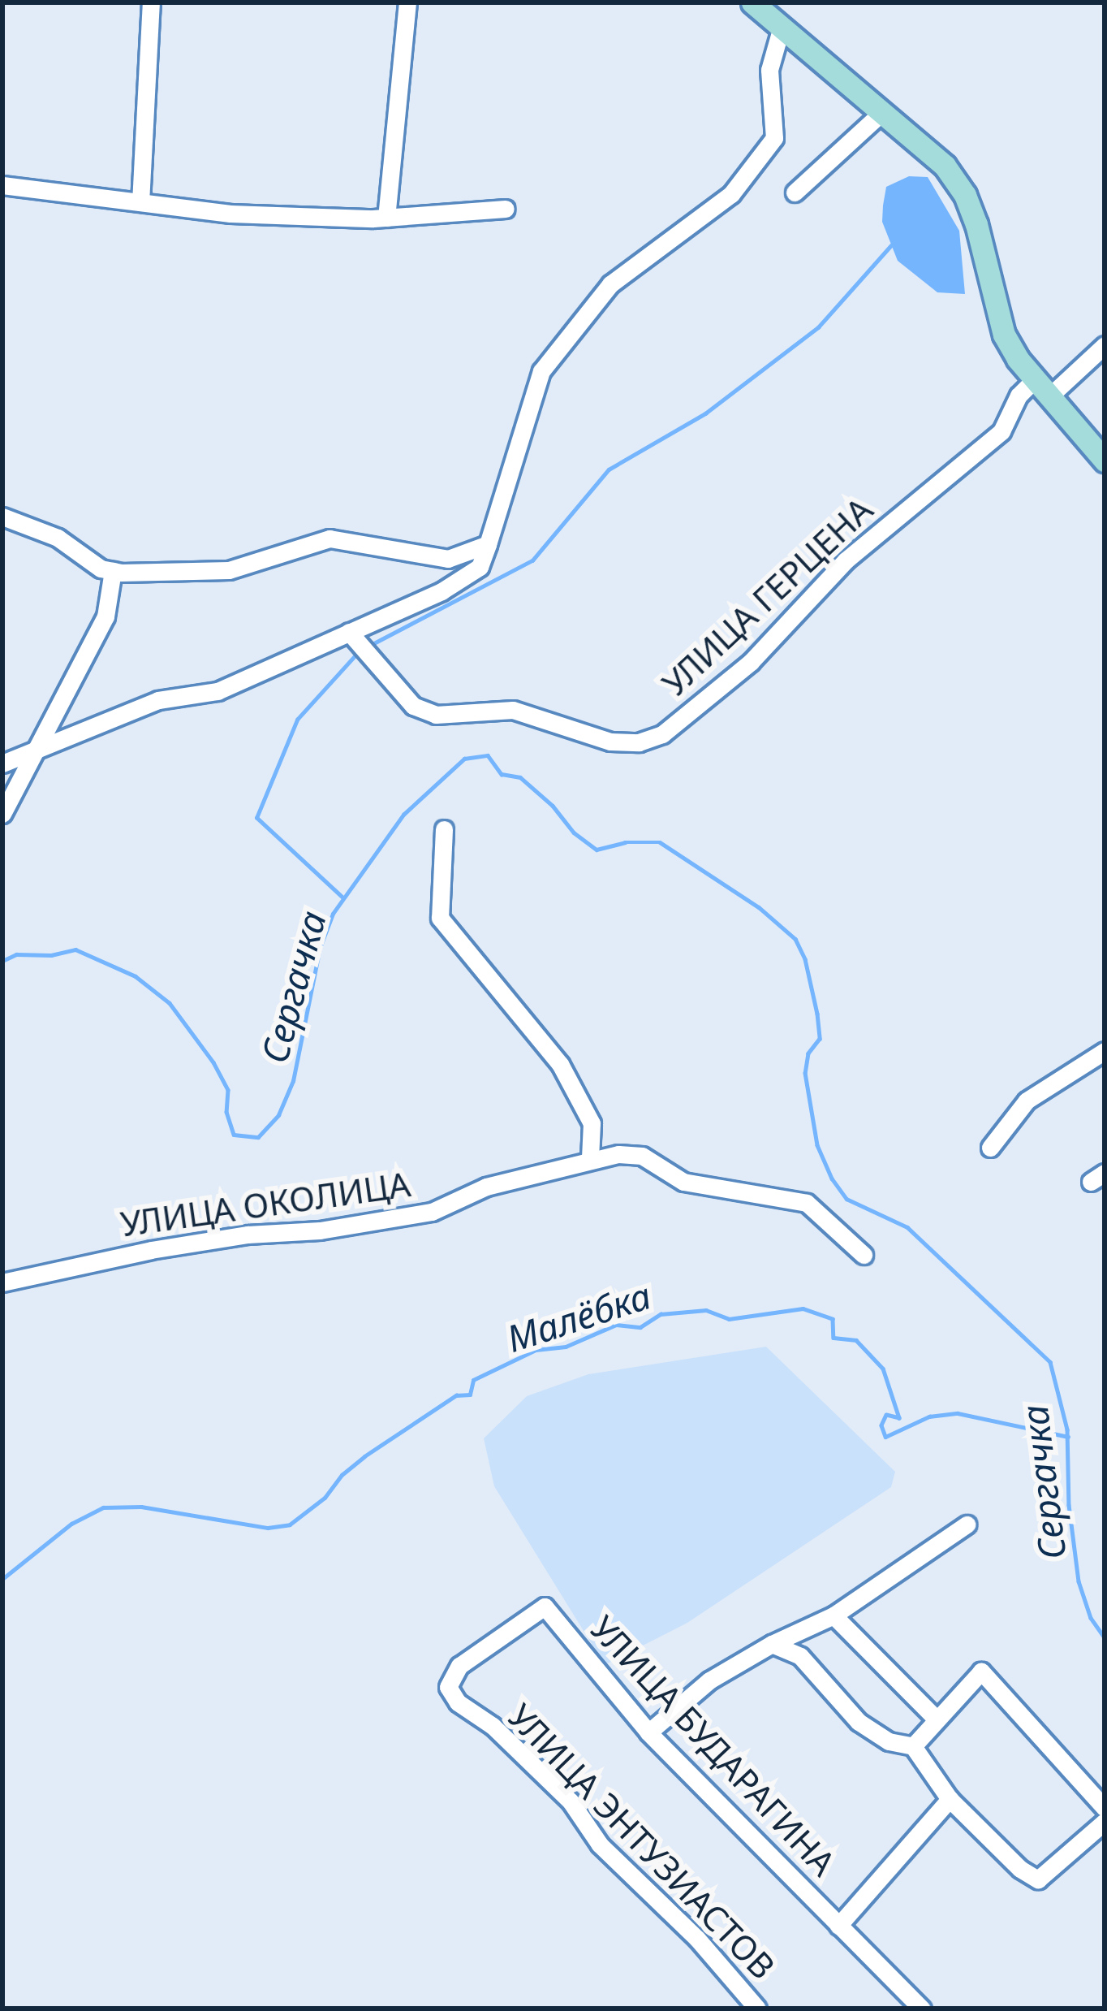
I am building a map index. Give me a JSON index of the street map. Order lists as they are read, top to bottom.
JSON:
{
  "streets": {
    "street": [
      "УЛИЦА ГЕРЦЕНА",
      "УЛИЦА ОКОЛИЦА",
      "УЛИЦА БУДАРАГИНА",
      "УЛИЦА ЭНТУЗИАСТОВ"
    ]
  },
  "crossings": [
    ["УЛИЦА БУДАРАГИНА", "УЛИЦА ЭНТУЗИАСТОВ"]
  ],
  "water": ["Сергачка", "Малёбка"]
}
